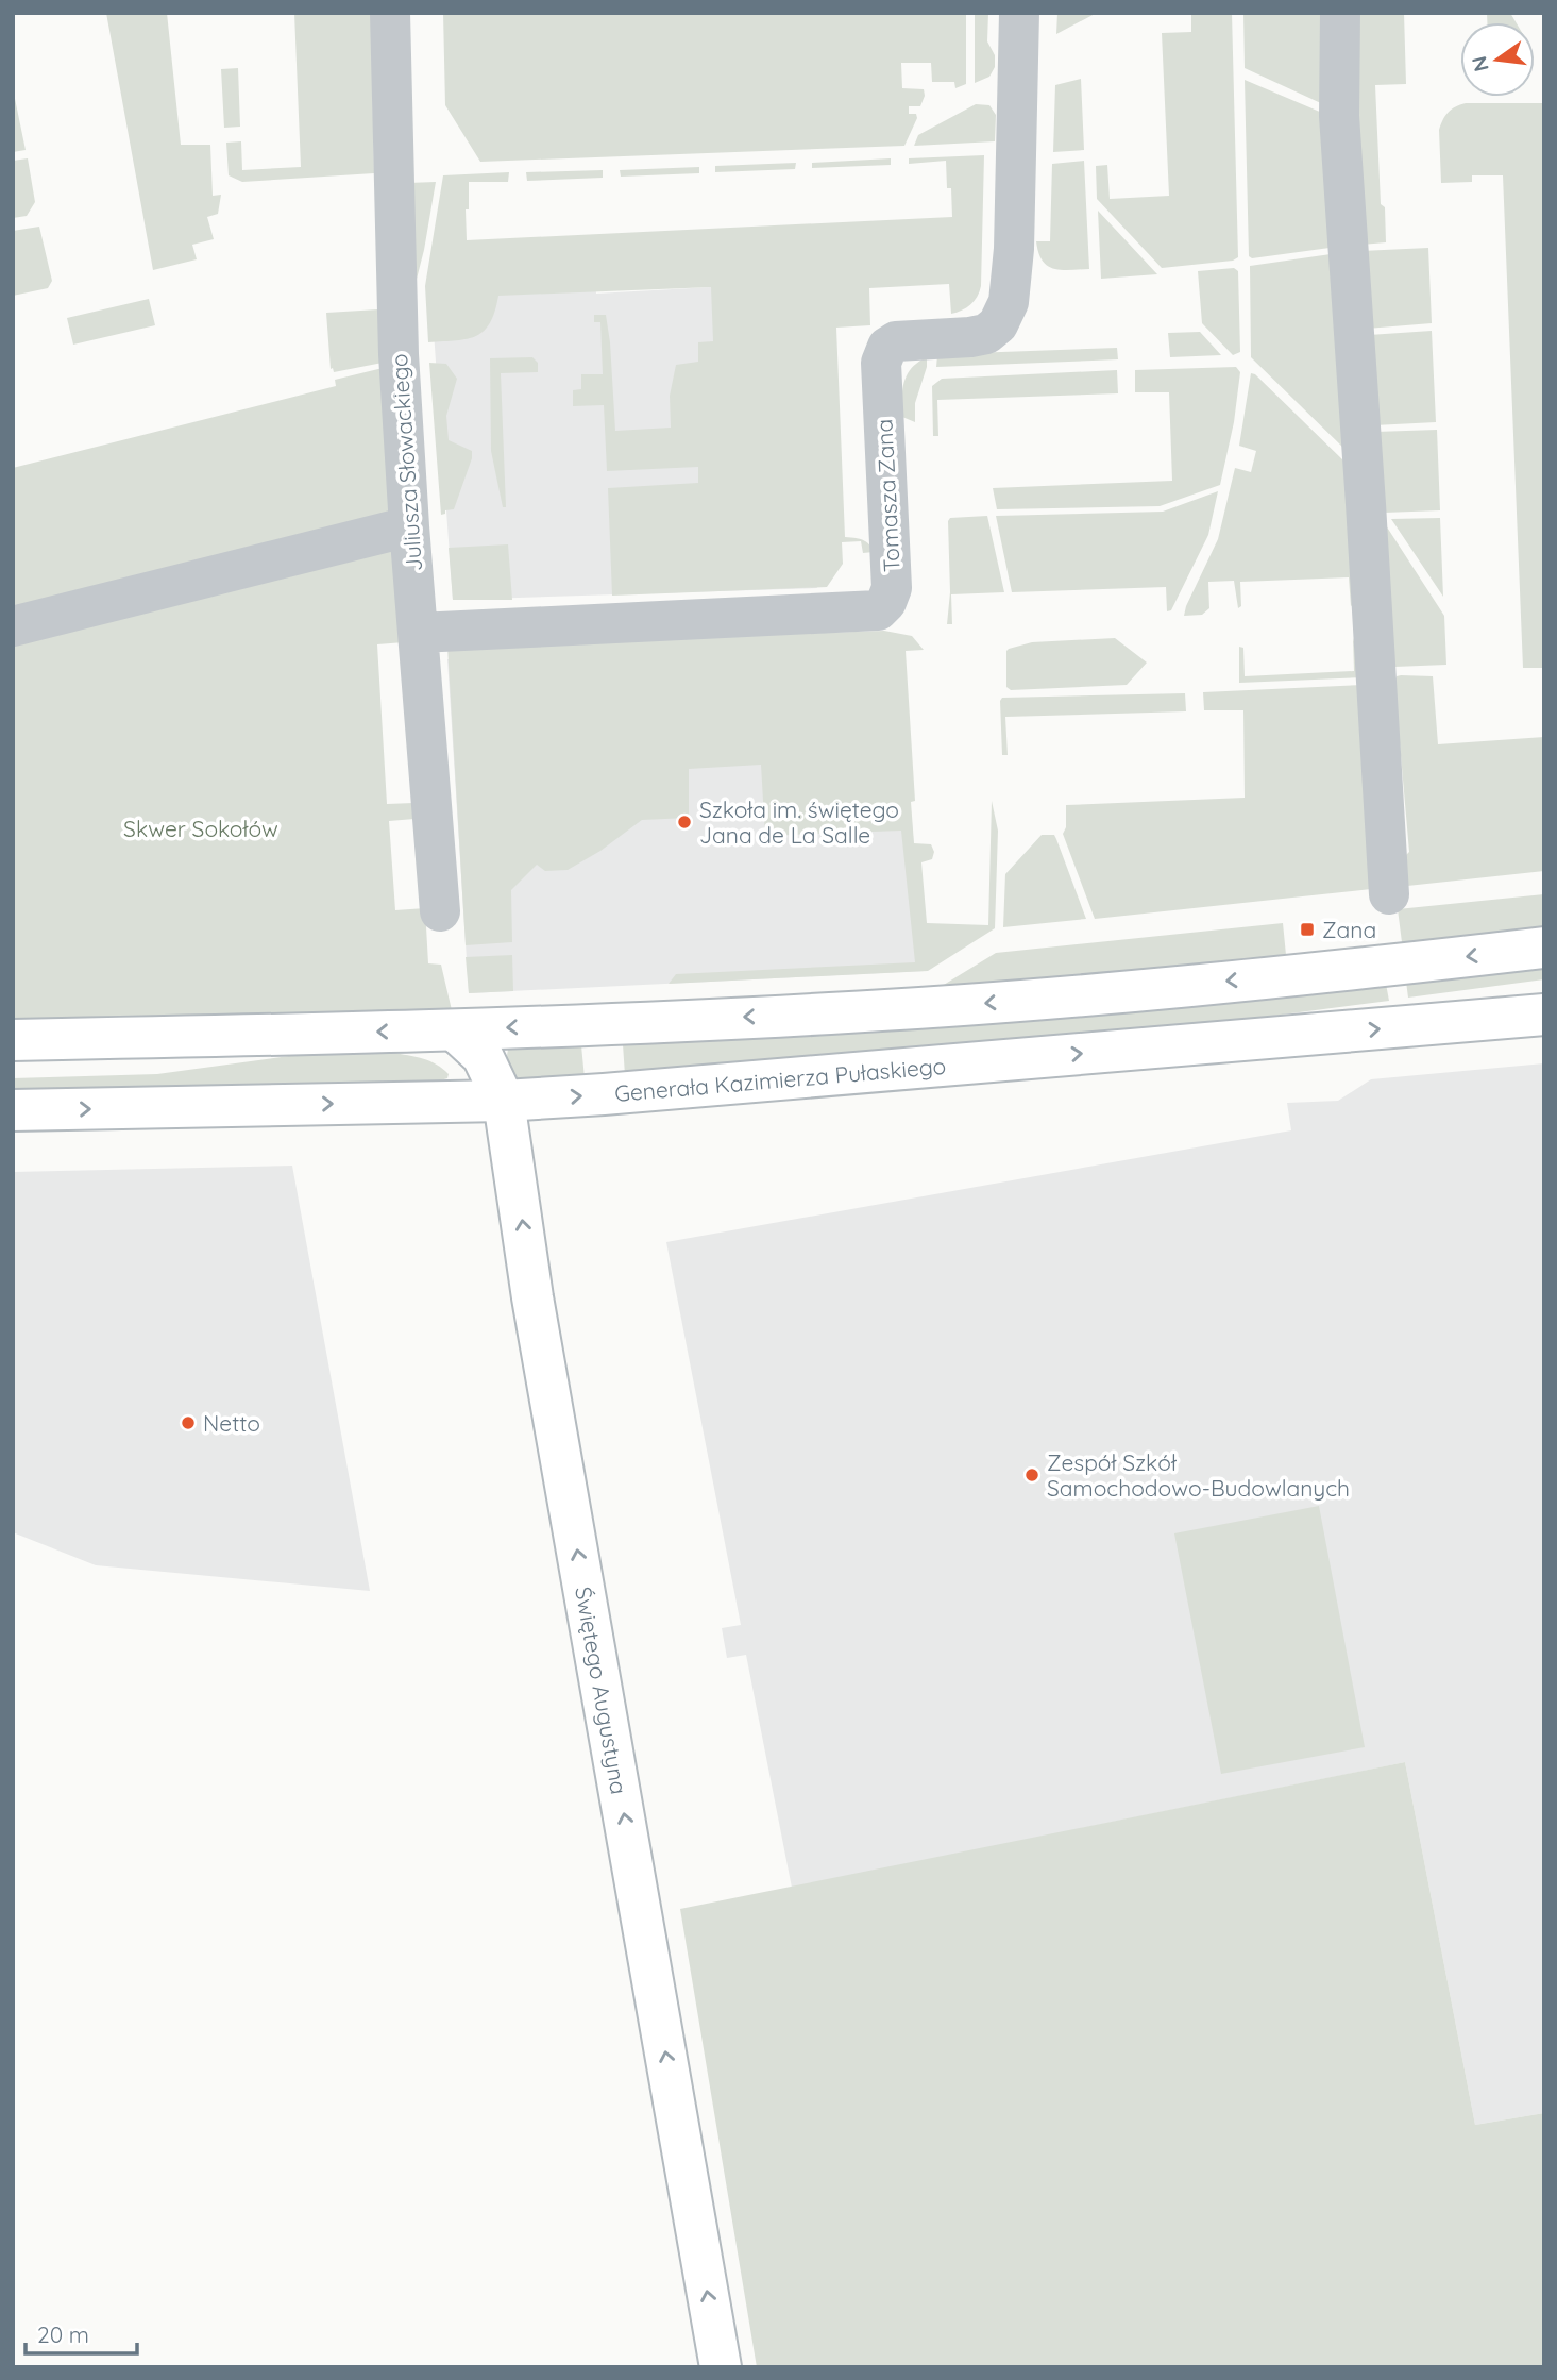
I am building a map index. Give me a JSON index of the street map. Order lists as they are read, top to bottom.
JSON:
{
  "streets": {
    "main road": ["Generała Kazimierza Pułaskiego", "Świętego Augustyna"],
    "street": ["Juliusza Słowackiego", "Tomasza Zana"]
  },
  "crossings": [
    ["Juliusza Słowackiego", "Tomasza Zana"],
    ["Generała Kazimierza Pułaskiego", "Świętego Augustyna"]
  ],
  "one_way": ["Świętego Augustyna"],
  "parks": ["Skwer Sokołów"],
  "places": {
    "other": ["Szkoła im. świętego Jana de La Salle", "Netto", "Zespół Szkół Samochodowo-Budowlanych"],
    "transit": ["Zana"]
  },
  "scale_bar": "20 m",
  "north": "left"
}
